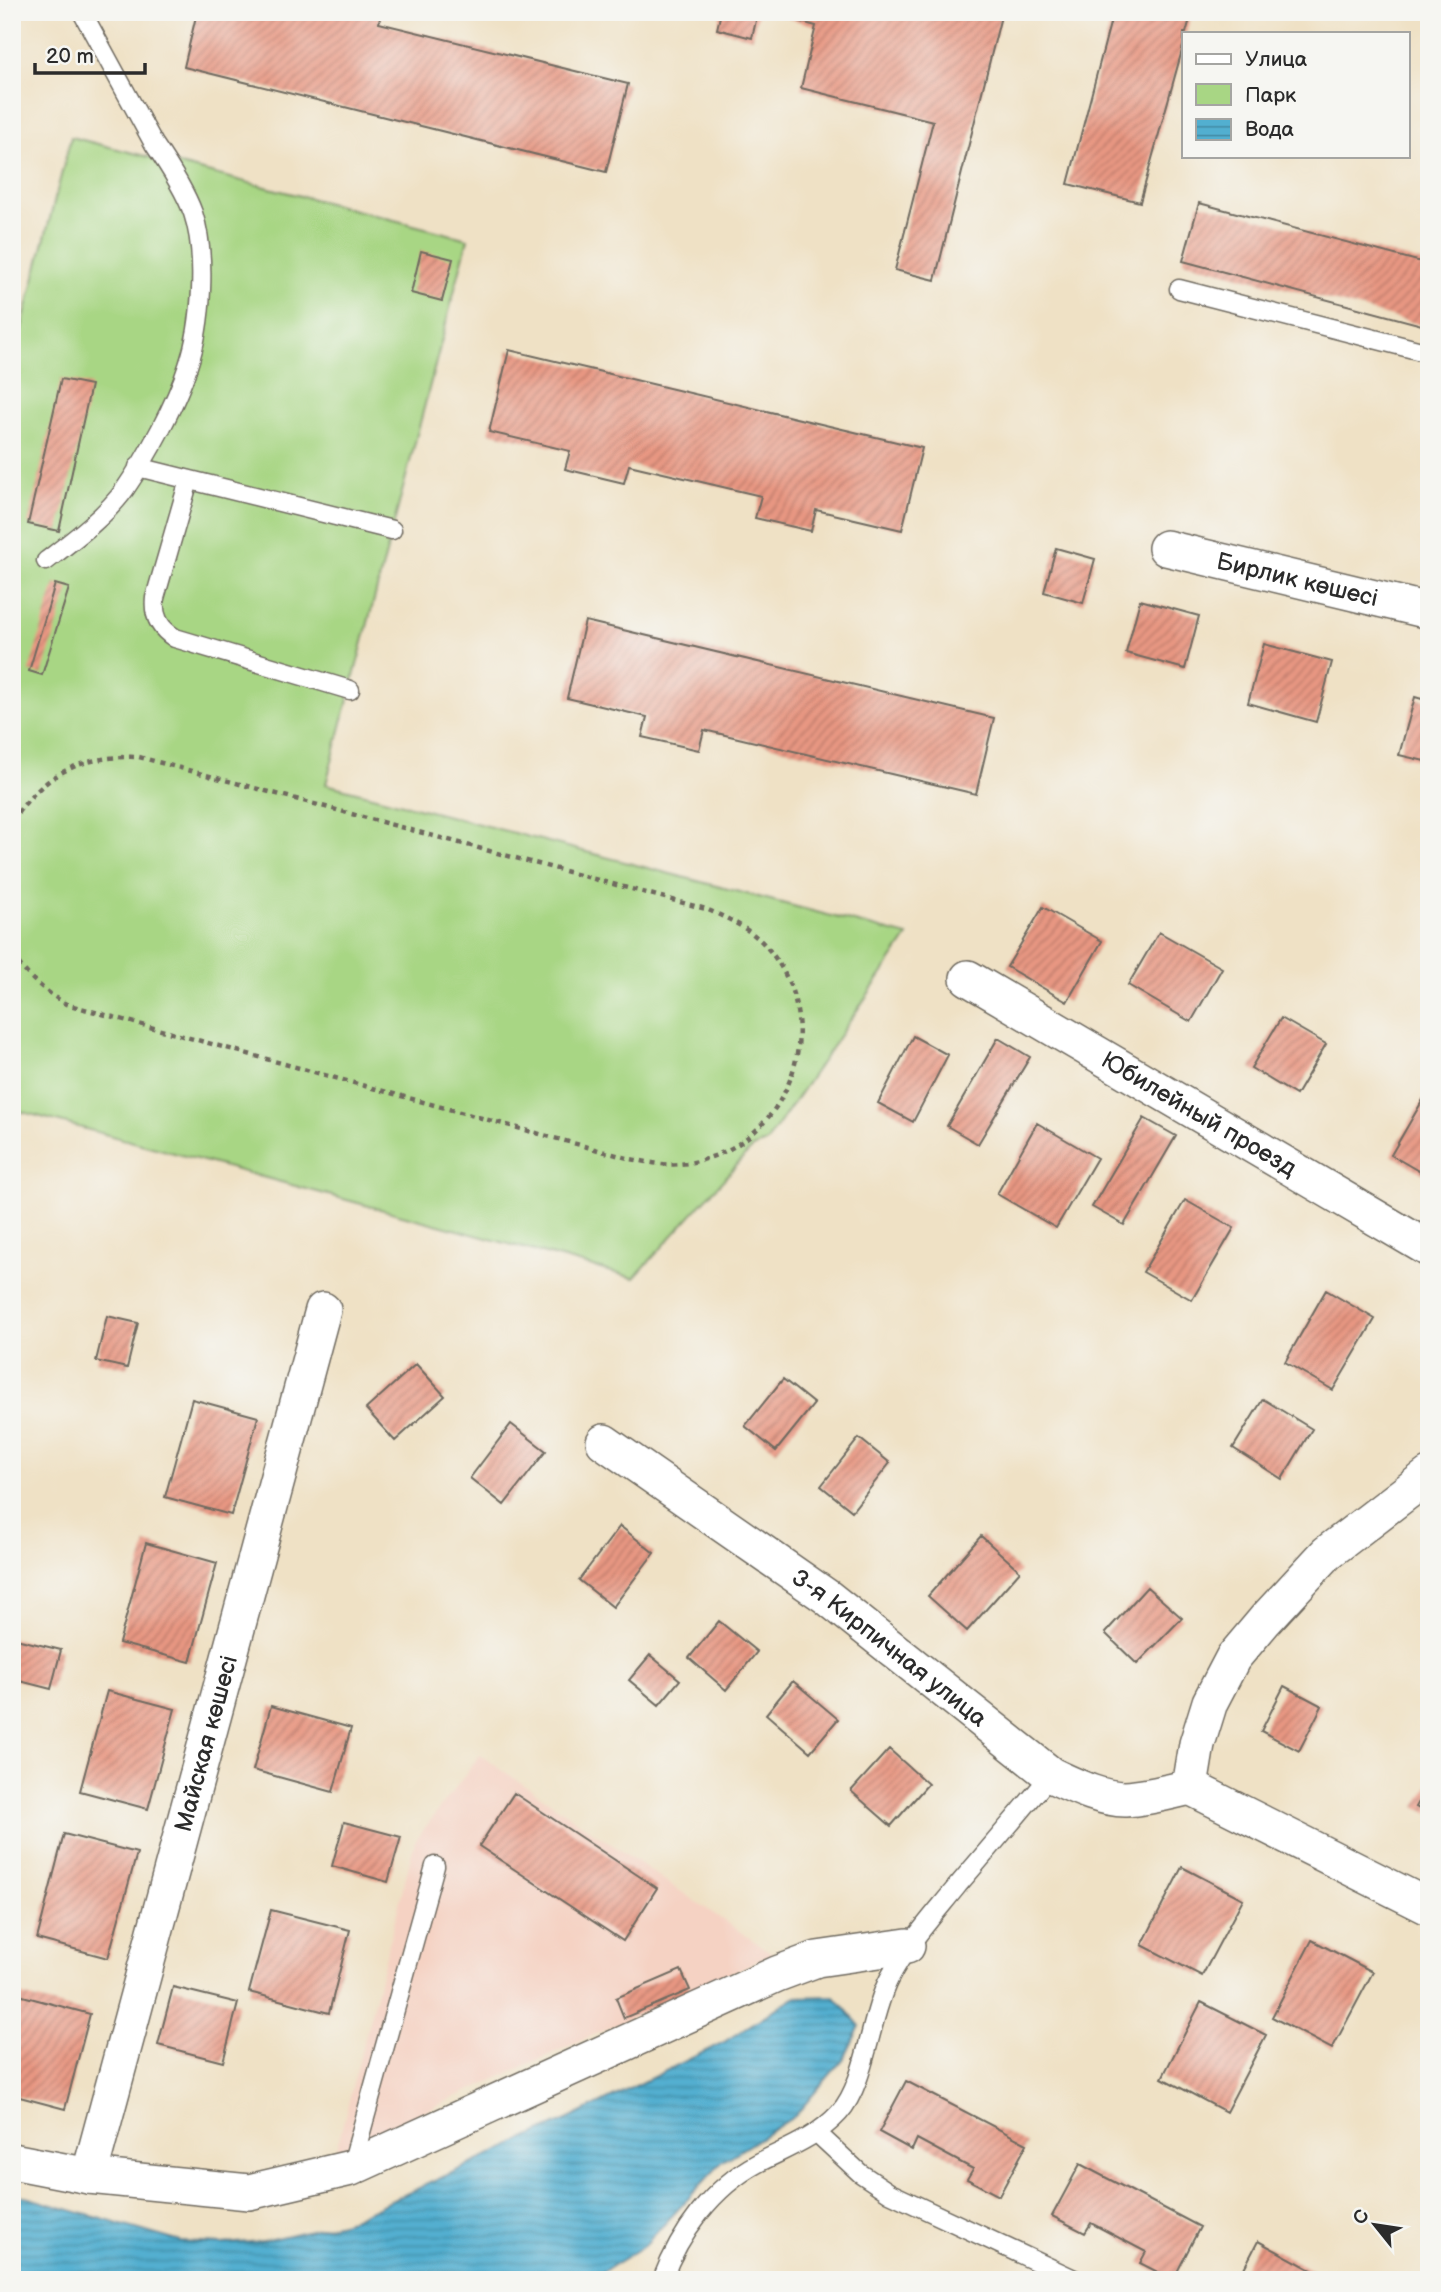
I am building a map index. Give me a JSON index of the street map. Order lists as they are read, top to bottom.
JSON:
{
  "streets": {
    "street": [
      "Бирлик көшесі",
      "Юбилейный проезд",
      "3-я Кирпичная улица",
      "Майская көшесі"
    ]
  },
  "legend": ["Улица", "Парк", "Вода"],
  "scale_bar": "20 m",
  "north": "top left"
}
